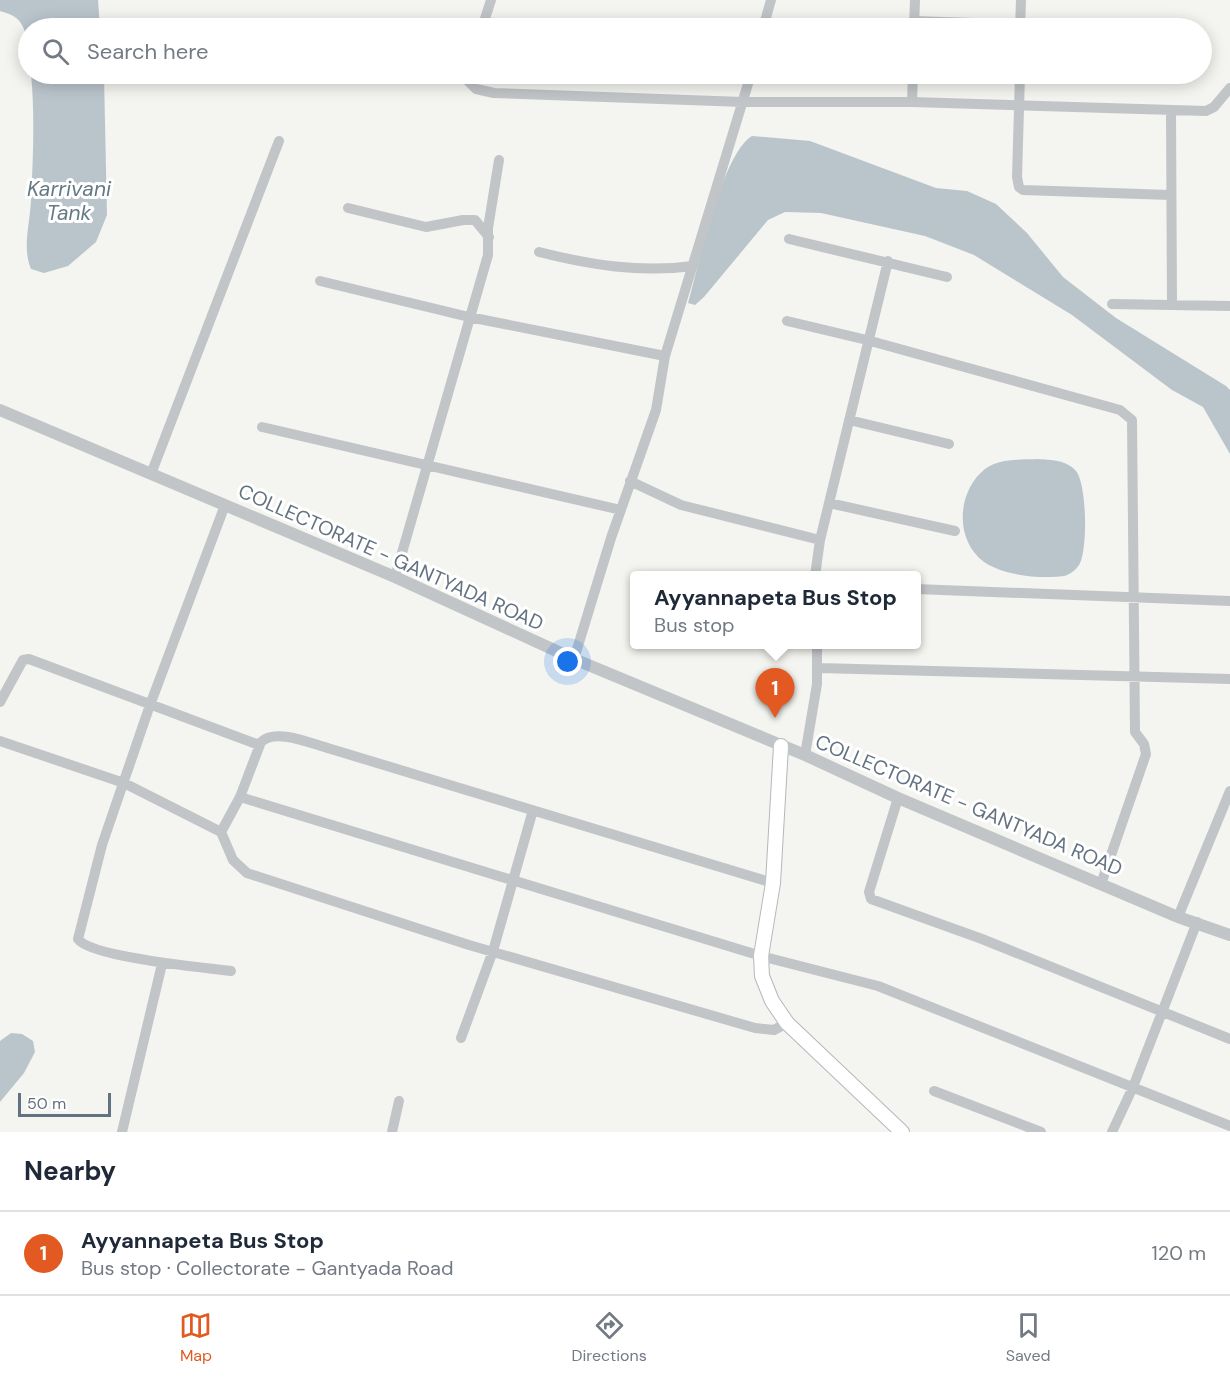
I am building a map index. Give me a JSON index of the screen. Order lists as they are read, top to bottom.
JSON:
{
  "streets": {
    "street": ["COLLECTORATE - GANTYADA ROAD"]
  },
  "water": ["Karrivani Tank"],
  "scale_bar": "50 m",
  "page": {
    "search": "Search here",
    "popup": ["Ayyannapeta Bus Stop", "Bus stop"],
    "pins": "1",
    "scale": "50 m",
    "heading": "Nearby",
    "list": [
      {
        "mark": "1",
        "name": "Ayyannapeta Bus Stop",
        "note": "Bus stop · Collectorate - Gantyada Road",
        "value": "120 m"
      }
    ],
    "nav": ["Map", "Directions", "Saved"]
  }
}
